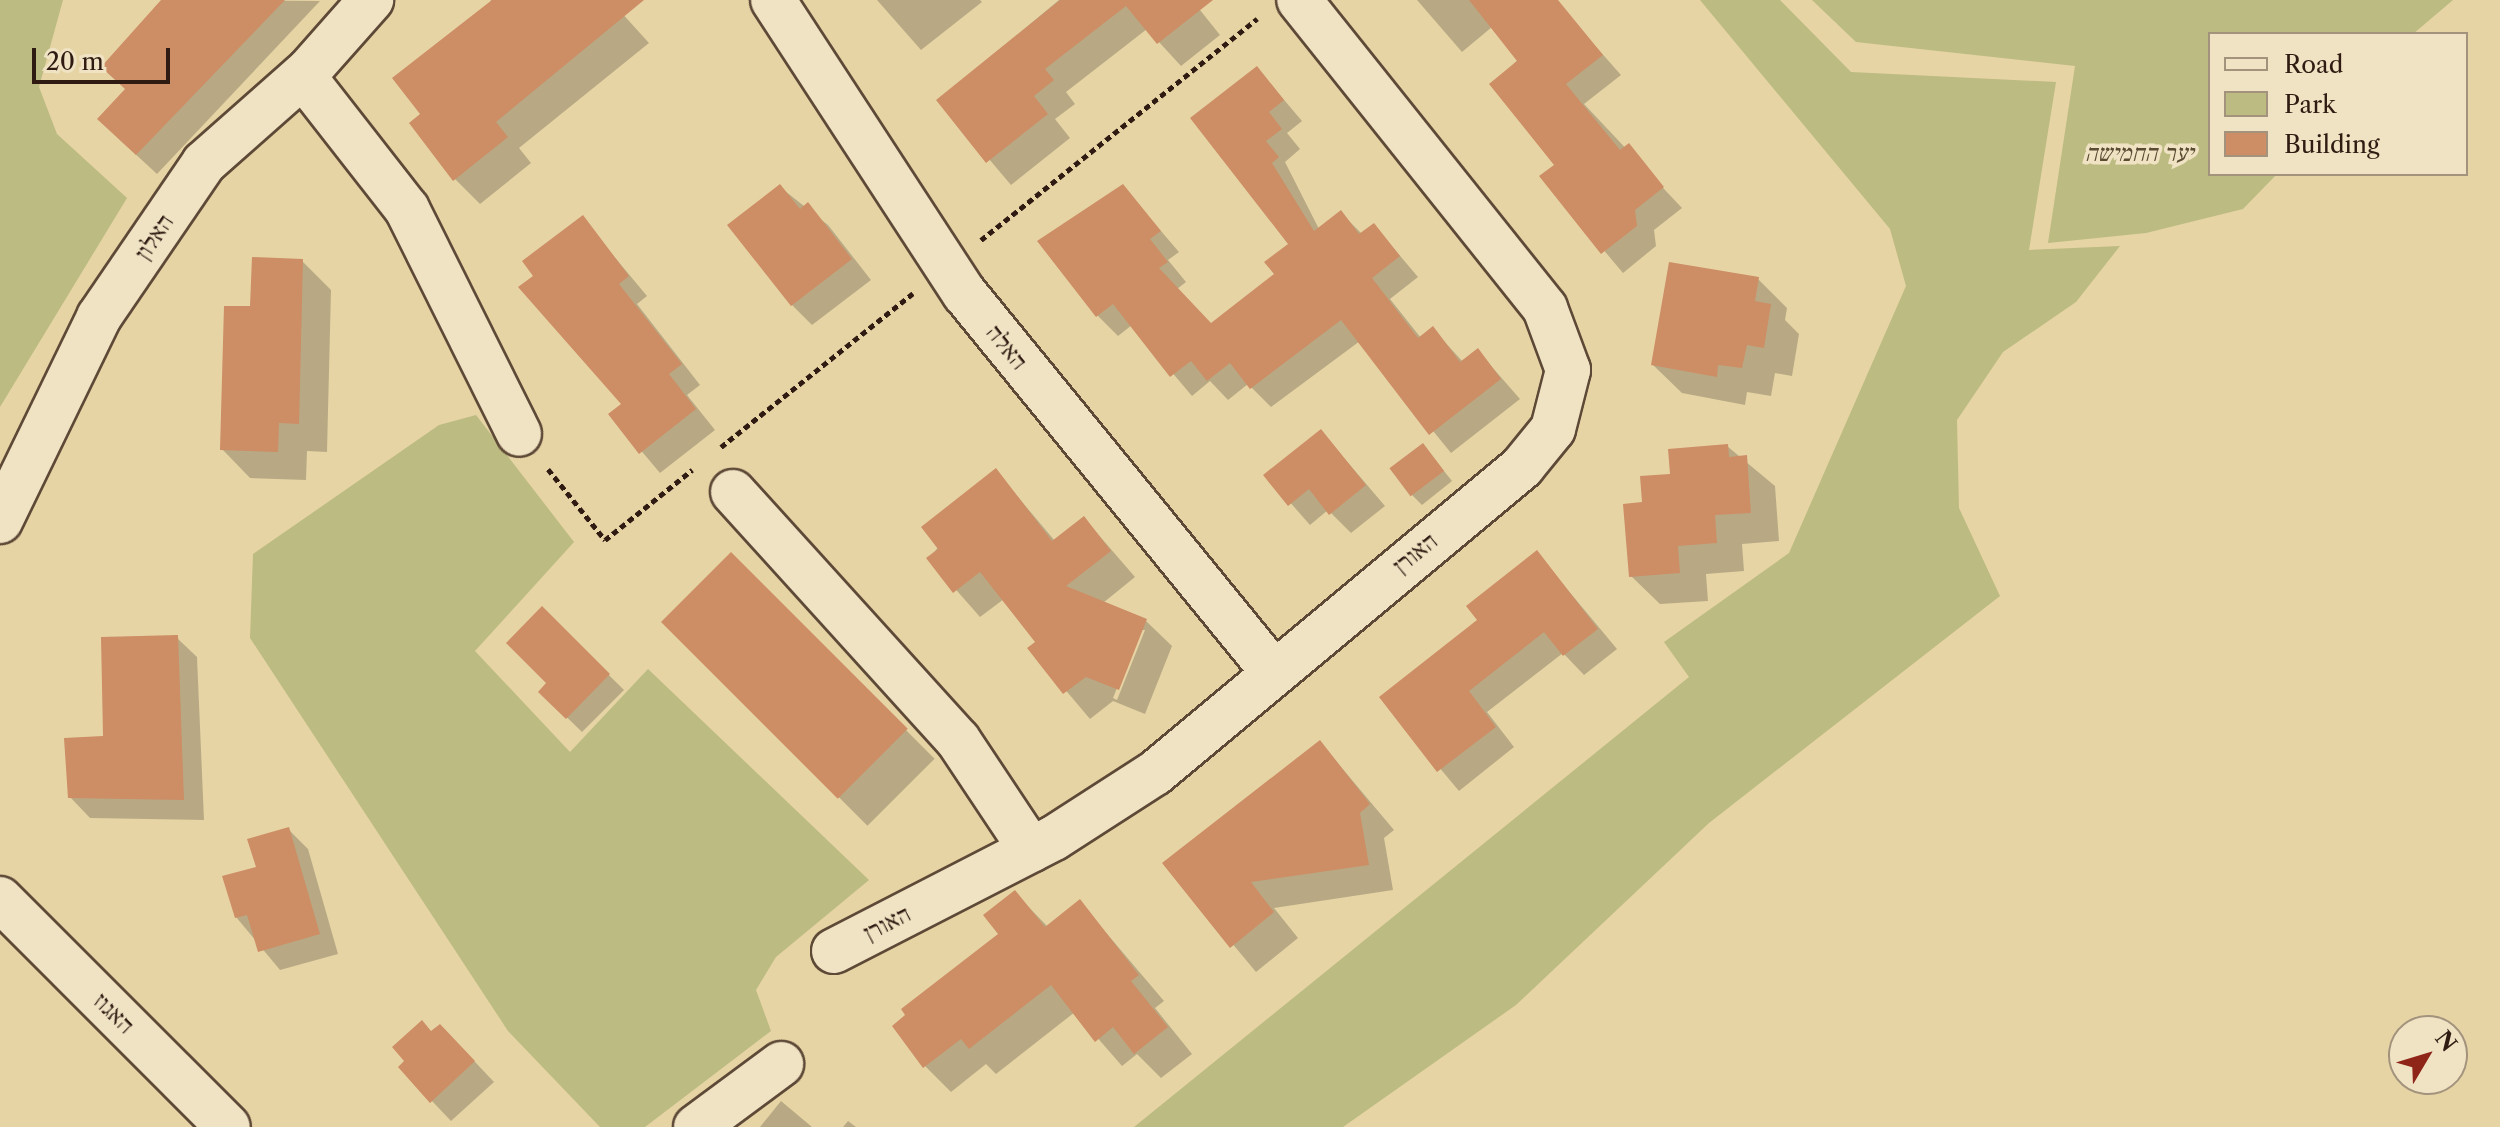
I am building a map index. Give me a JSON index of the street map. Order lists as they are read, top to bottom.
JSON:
{
  "streets": {
    "street": [
      "האלון",
      "האלה",
      "האורן",
      "האגוז"
    ]
  },
  "crossings": [
    ["האלה", "האורן"]
  ],
  "parks": ["יער החמישה"],
  "legend": ["Road", "Park", "Building"],
  "scale_bar": "20 m",
  "north": "top right"
}
